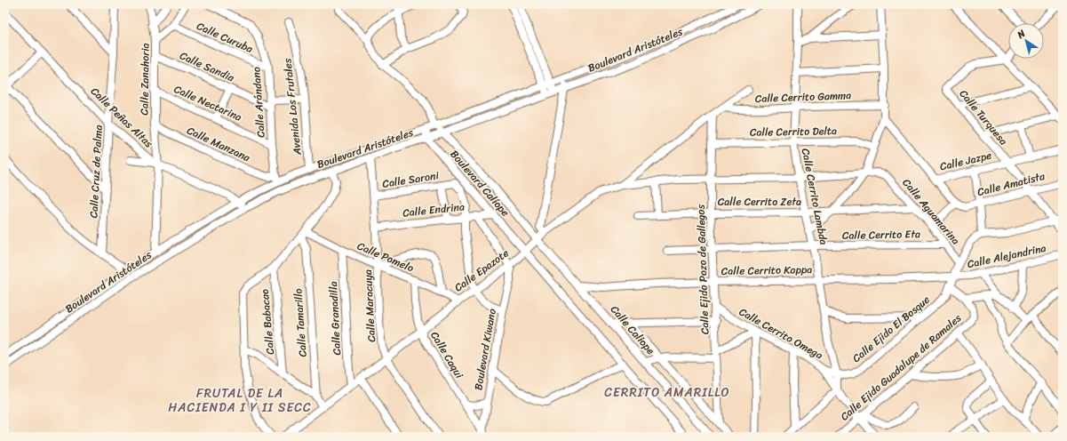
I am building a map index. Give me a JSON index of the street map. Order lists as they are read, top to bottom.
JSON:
{
  "streets": {
    "street": [
      "Calle Curuba",
      "Boulevard Aristóteles",
      "Calle Sandia",
      "Calle Zanahoria",
      "Calle Cerrito Gamma",
      "Calle Arándano",
      "Calle Nectarina",
      "Avenida Los Frutales",
      "Calle Peñas Altas",
      "Calle Turquesa",
      "Calle Cerrito Delta",
      "Calle Manzana",
      "Calle Jazpe",
      "Calle Cruz de Palma",
      "Calle Saroni",
      "Boulevard Calíope",
      "Calle Amatista",
      "Calle Cerrito Lambda",
      "Calle Cerrito Zeta",
      "Calle Endrina",
      "Calle Aguamarina",
      "Calle Cerrito Eta",
      "Calle Alejandrina",
      "Calle Pomelo",
      "Calle Ejido Pozo de Gallegos",
      "Calle Epazote",
      "Calle Cerrito Kappa",
      "Calle Maracuya",
      "Calle Granadilla",
      "Calle Babacao",
      "Calle Tamarillo",
      "Calle Ejido El Bosque",
      "Calle Caliope",
      "Calle Cerrito Omega",
      "Boulevard Kiwano",
      "Calle Caqui",
      "Calle Ejido Guadalupe de Ramales"
    ]
  },
  "crossings": [
    ["Calle Curuba", "Calle Zanahoria"],
    ["Calle Curuba", "Calle Arándano"],
    ["Boulevard Aristóteles", "Calle Zanahoria"],
    ["Boulevard Aristóteles", "Calle Arándano"],
    ["Boulevard Aristóteles", "Avenida Los Frutales"],
    ["Boulevard Aristóteles", "Calle Peñas Altas"],
    ["Boulevard Aristóteles", "Boulevard Calíope"],
    ["Boulevard Aristóteles", "Calle Maracuya"],
    ["Calle Sandia", "Calle Zanahoria"],
    ["Calle Sandia", "Calle Arándano"],
    ["Calle Zanahoria", "Calle Nectarina"],
    ["Calle Zanahoria", "Calle Peñas Altas"],
    ["Calle Zanahoria", "Calle Manzana"],
    ["Calle Cerrito Gamma", "Calle Cerrito Lambda"],
    ["Calle Cerrito Gamma", "Calle Epazote"],
    ["Calle Arándano", "Calle Nectarina"],
    ["Calle Arándano", "Calle Manzana"],
    ["Calle Peñas Altas", "Calle Cruz de Palma"],
    ["Calle Turquesa", "Calle Jazpe"],
    ["Calle Turquesa", "Calle Amatista"],
    ["Calle Cerrito Delta", "Calle Cerrito Lambda"],
    ["Calle Cerrito Delta", "Calle Ejido Pozo de Gallegos"],
    ["Calle Saroni", "Boulevard Calíope"],
    ["Calle Saroni", "Calle Maracuya"],
    ["Boulevard Calíope", "Calle Endrina"],
    ["Boulevard Calíope", "Calle Epazote"],
    ["Boulevard Calíope", "Calle Caliope"],
    ["Calle Cerrito Lambda", "Calle Cerrito Zeta"],
    ["Calle Cerrito Lambda", "Calle Cerrito Eta"],
    ["Calle Cerrito Lambda", "Calle Cerrito Kappa"],
    ["Calle Cerrito Lambda", "Calle Ejido El Bosque"],
    ["Calle Cerrito Lambda", "Calle Cerrito Omega"],
    ["Calle Cerrito Zeta", "Calle Aguamarina"],
    ["Calle Cerrito Zeta", "Calle Ejido Pozo de Gallegos"],
    ["Calle Endrina", "Calle Maracuya"],
    ["Calle Aguamarina", "Calle Cerrito Eta"],
    ["Calle Aguamarina", "Calle Ejido El Bosque"],
    ["Calle Cerrito Eta", "Calle Ejido Pozo de Gallegos"],
    ["Calle Alejandrina", "Calle Cerrito Kappa"],
    ["Calle Alejandrina", "Calle Ejido El Bosque"],
    ["Calle Pomelo", "Calle Epazote"],
    ["Calle Pomelo", "Calle Maracuya"],
    ["Calle Pomelo", "Calle Granadilla"],
    ["Calle Pomelo", "Calle Tamarillo"],
    ["Calle Pomelo", "Calle Caqui"],
    ["Calle Ejido Pozo de Gallegos", "Calle Epazote"],
    ["Calle Ejido Pozo de Gallegos", "Calle Cerrito Kappa"],
    ["Calle Ejido Pozo de Gallegos", "Calle Cerrito Omega"],
    ["Calle Epazote", "Calle Maracuya"],
    ["Calle Epazote", "Calle Granadilla"],
    ["Calle Epazote", "Calle Tamarillo"],
    ["Calle Epazote", "Calle Caliope"],
    ["Calle Epazote", "Boulevard Kiwano"],
    ["Calle Epazote", "Calle Caqui"],
    ["Calle Cerrito Kappa", "Calle Ejido El Bosque"],
    ["Calle Cerrito Kappa", "Calle Caliope"],
    ["Calle Ejido El Bosque", "Calle Cerrito Omega"],
    ["Boulevard Kiwano", "Calle Caqui"]
  ],
  "districts": ["CERRITO AMARILLO", "FRUTAL DE LA HACIENDA I Y II SECC"],
  "north": "top left"
}
